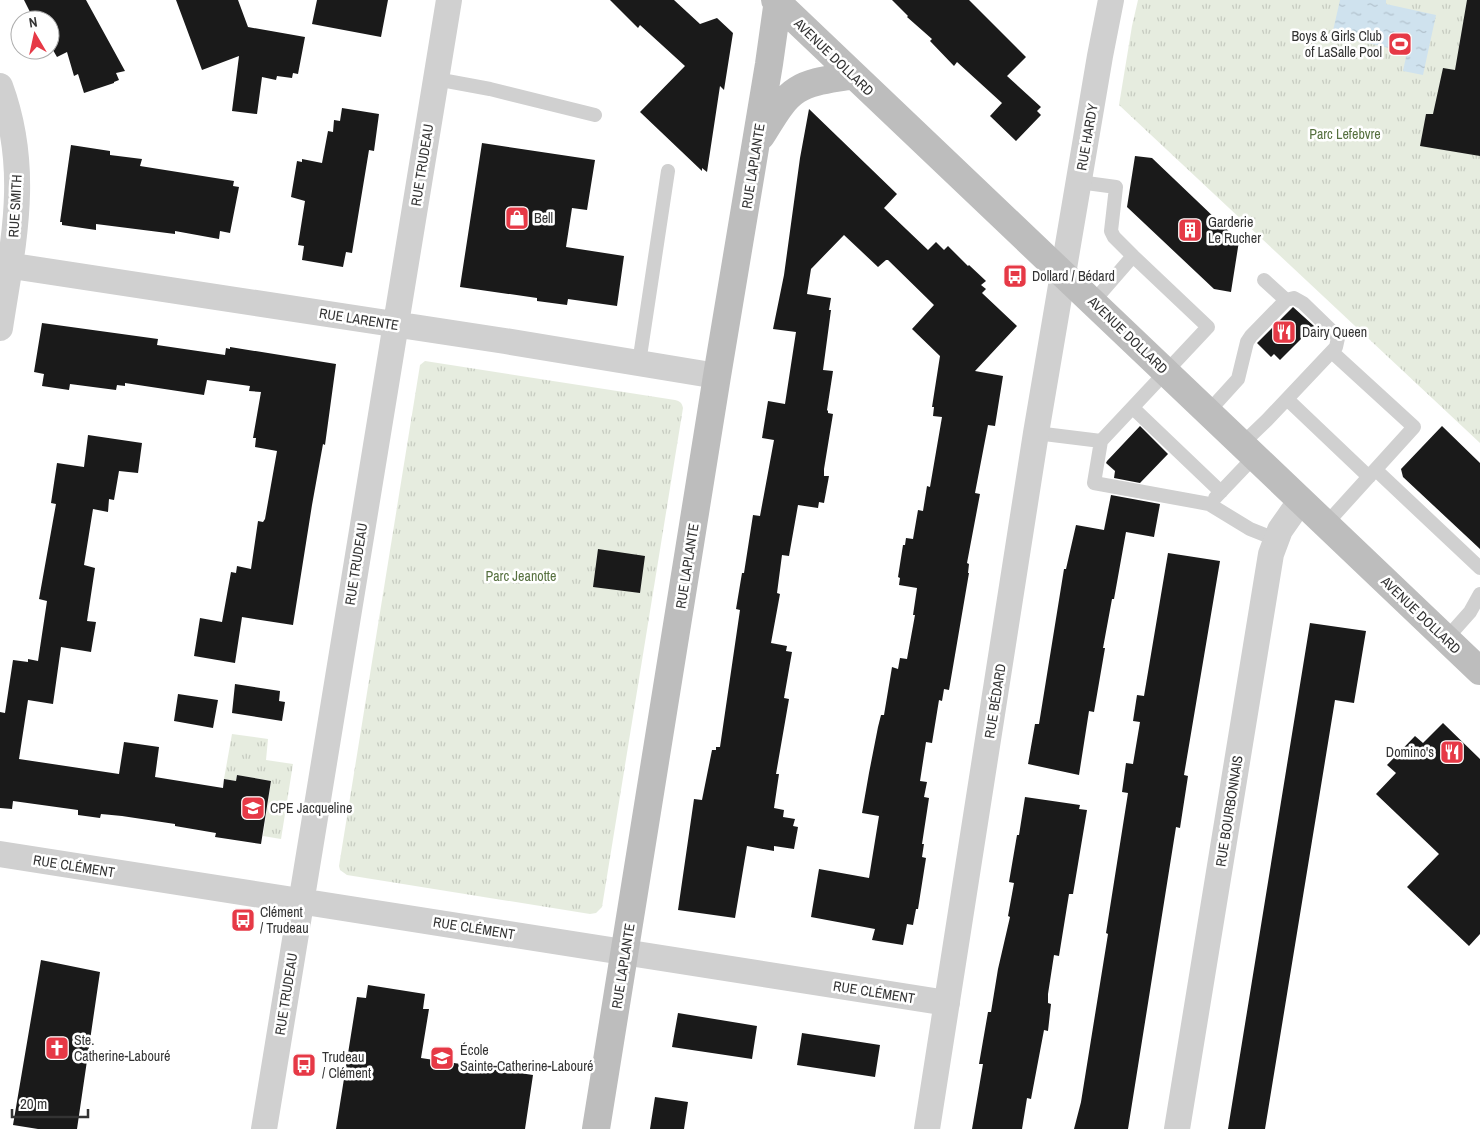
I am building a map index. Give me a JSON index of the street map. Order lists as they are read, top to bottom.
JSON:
{
  "streets": {
    "street": [
      "AVENUE DOLLARD",
      "RUE HARDY",
      "RUE TRUDEAU",
      "RUE LAPLANTE",
      "RUE SMITH",
      "RUE LARENTE",
      "RUE BÉDARD",
      "RUE BOURBONNAIS",
      "RUE CLÉMENT"
    ]
  },
  "crossings": [
    ["AVENUE DOLLARD", "RUE HARDY"],
    ["AVENUE DOLLARD", "RUE LAPLANTE"],
    ["AVENUE DOLLARD", "RUE BÉDARD"],
    ["AVENUE DOLLARD", "RUE BOURBONNAIS"],
    ["RUE HARDY", "RUE BÉDARD"],
    ["RUE TRUDEAU", "RUE LARENTE"],
    ["RUE TRUDEAU", "RUE CLÉMENT"],
    ["RUE LAPLANTE", "RUE LARENTE"],
    ["RUE LAPLANTE", "RUE CLÉMENT"],
    ["RUE SMITH", "RUE LARENTE"],
    ["RUE BÉDARD", "RUE CLÉMENT"]
  ],
  "parks": ["Parc Lefebvre", "Parc Jeanotte"],
  "places": {
    "sports": ["Boys & Girls Club of LaSalle Pool"],
    "shop": ["Bell"],
    "building": ["Garderie Le Rucher"],
    "bus stop": ["Dollard / Bédard", "Clément / Trudeau", "Trudeau / Clément"],
    "restaurant": ["Dairy Queen", "Domino's"],
    "school or university": ["CPE Jacqueline", "École Sainte-Catherine-Labouré"],
    "church": ["Ste. Catherine-Labouré"]
  },
  "scale_bar": "20 m",
  "north": "top"
}
